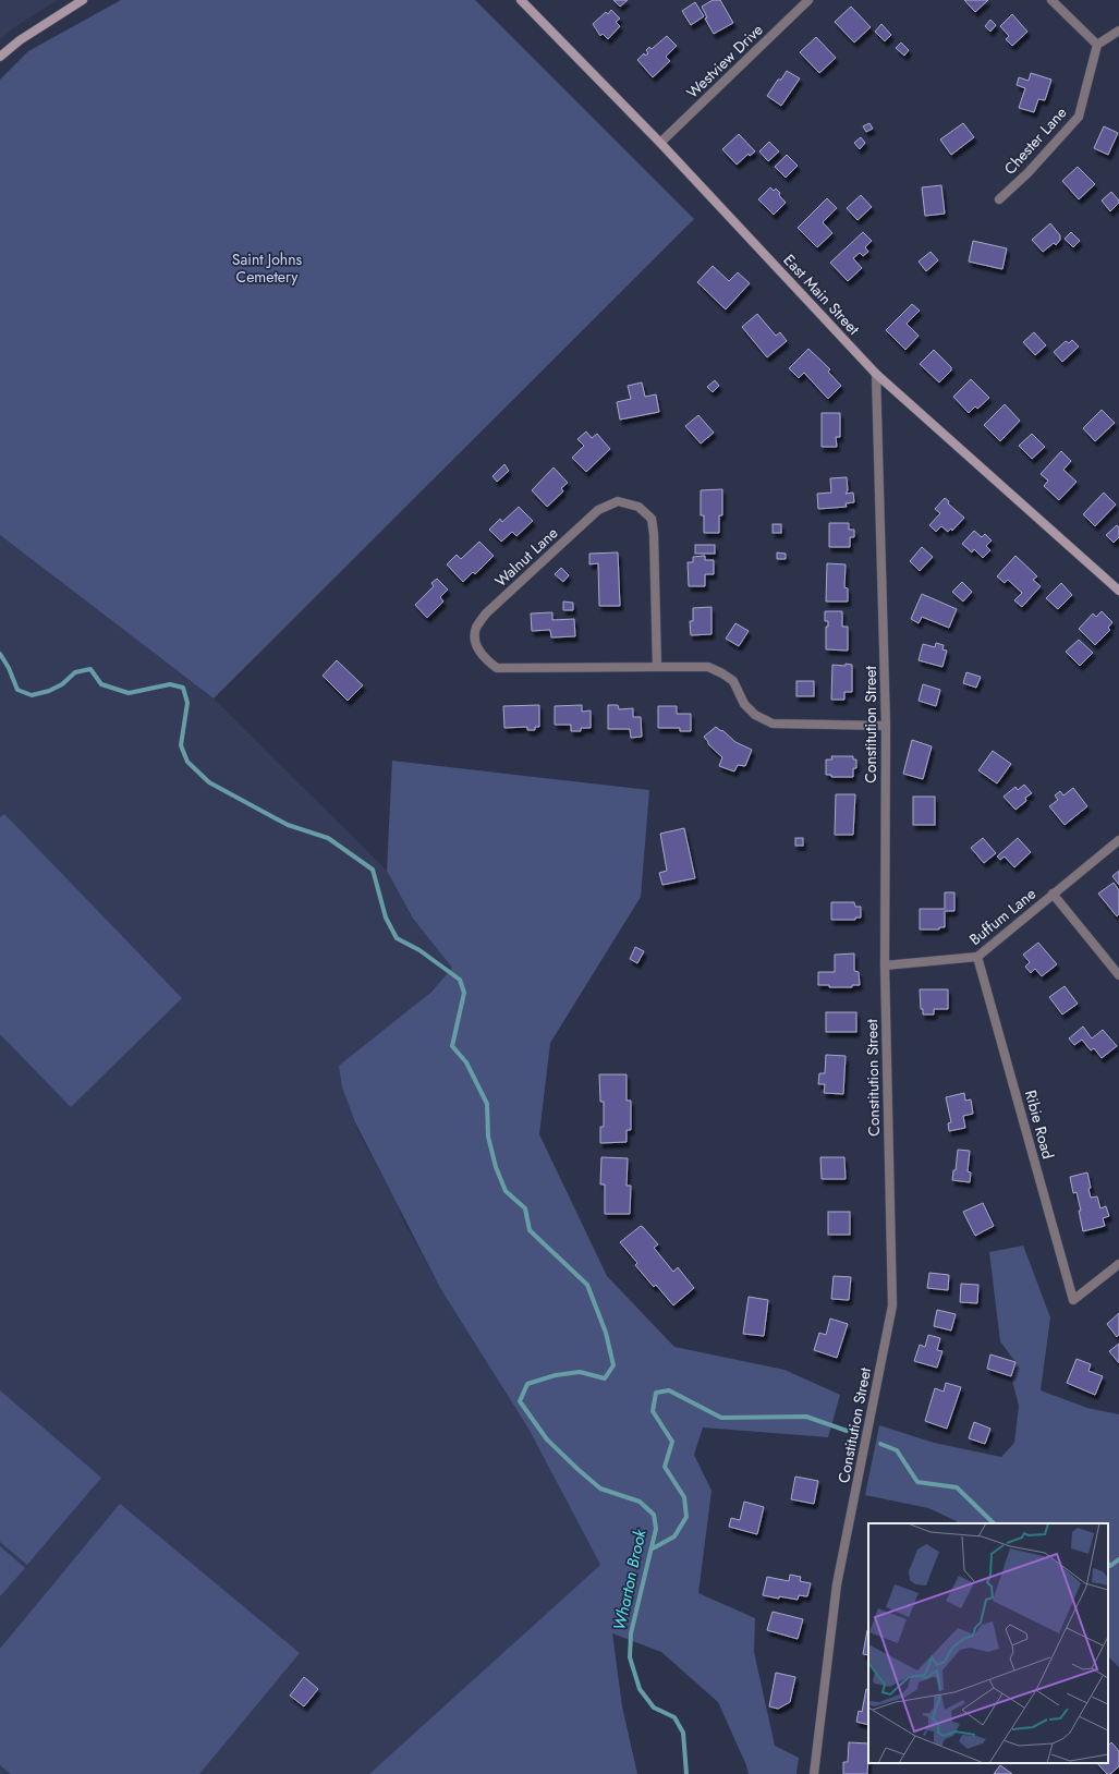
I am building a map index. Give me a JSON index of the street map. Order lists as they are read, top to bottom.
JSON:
{
  "streets": {
    "main road": ["East Main Street"],
    "street": [
      "Westview Drive",
      "Chester Lane",
      "Walnut Lane",
      "Constitution Street",
      "Buffum Lane",
      "Ribie Road"
    ]
  },
  "crossings": [
    ["Westview Drive", "East Main Street"],
    ["East Main Street", "Constitution Street"],
    ["Walnut Lane", "Constitution Street"],
    ["Constitution Street", "Buffum Lane"],
    ["Buffum Lane", "Ribie Road"]
  ],
  "water": ["Wharton Brook"],
  "parks": ["Saint Johns Cemetery"]
}
